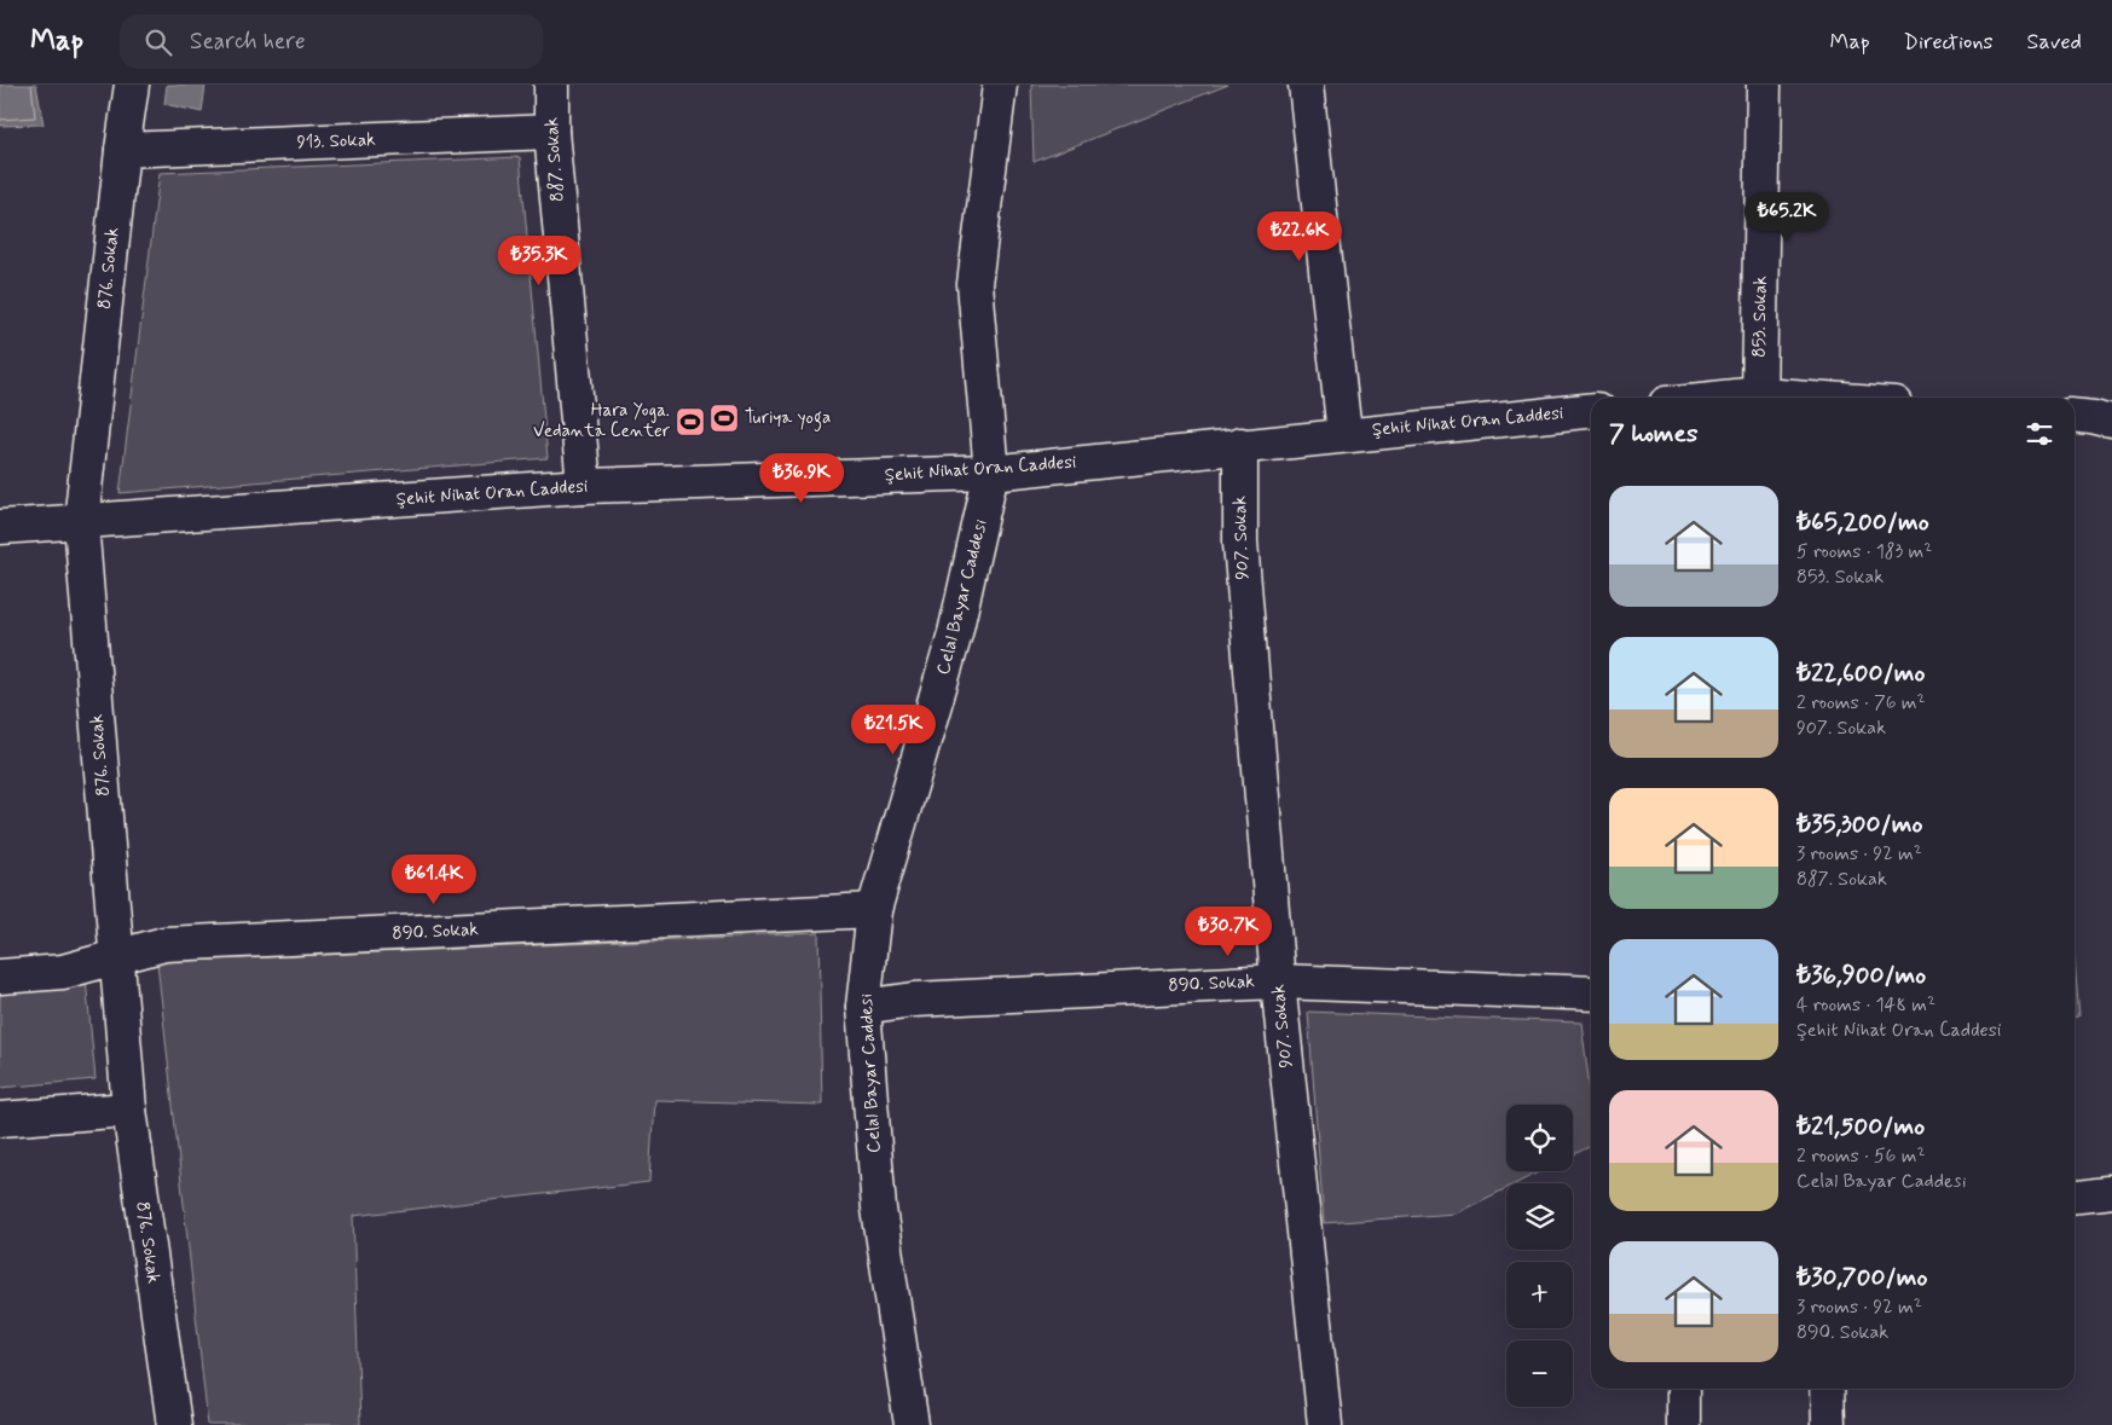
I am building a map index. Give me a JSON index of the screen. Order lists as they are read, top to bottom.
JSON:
{
  "streets": {
    "street": [
      "913. Sokak",
      "887. Sokak",
      "876. Sokak",
      "853. Sokak",
      "Şehit Nihat Oran Caddesi",
      "907. Sokak",
      "Celal Bayar Caddesi",
      "890. Sokak"
    ]
  },
  "crossings": [
    ["913. Sokak", "887. Sokak"],
    ["913. Sokak", "876. Sokak"],
    ["887. Sokak", "Şehit Nihat Oran Caddesi"],
    ["876. Sokak", "Şehit Nihat Oran Caddesi"],
    ["876. Sokak", "890. Sokak"],
    ["Şehit Nihat Oran Caddesi", "907. Sokak"],
    ["Şehit Nihat Oran Caddesi", "Celal Bayar Caddesi"],
    ["907. Sokak", "890. Sokak"],
    ["Celal Bayar Caddesi", "890. Sokak"]
  ],
  "places": {
    "sports": ["Turiya yoga", "Hara Yoga. Vedanta Center"]
  },
  "page": {
    "header": "Map",
    "search": "Search here",
    "nav": ["Map", "Directions", "Saved"],
    "price": [
      "₺65.2K",
      "₺22.6K",
      "₺35.3K",
      "₺36.9K",
      "₺21.5K",
      "₺61.4K",
      "₺30.7K"
    ],
    "heading": "7 homes",
    "list": [
      {
        "name": "₺65,200/mo",
        "note": "5 rooms · 183 m² · 853. Sokak"
      },
      {
        "name": "₺22,600/mo",
        "note": "2 rooms · 76 m² · 907. Sokak"
      },
      {
        "name": "₺35,300/mo",
        "note": "3 rooms · 92 m² · 887. Sokak"
      },
      {
        "name": "₺36,900/mo",
        "note": "4 rooms · 148 m² · Şehit Nihat Oran Caddesi"
      },
      {
        "name": "₺21,500/mo",
        "note": "2 rooms · 56 m² · Celal Bayar Caddesi"
      },
      {
        "name": "₺30,700/mo",
        "note": "3 rooms · 92 m² · 890. Sokak"
      }
    ],
    "map_buttons": ["+", "−"]
  }
}
